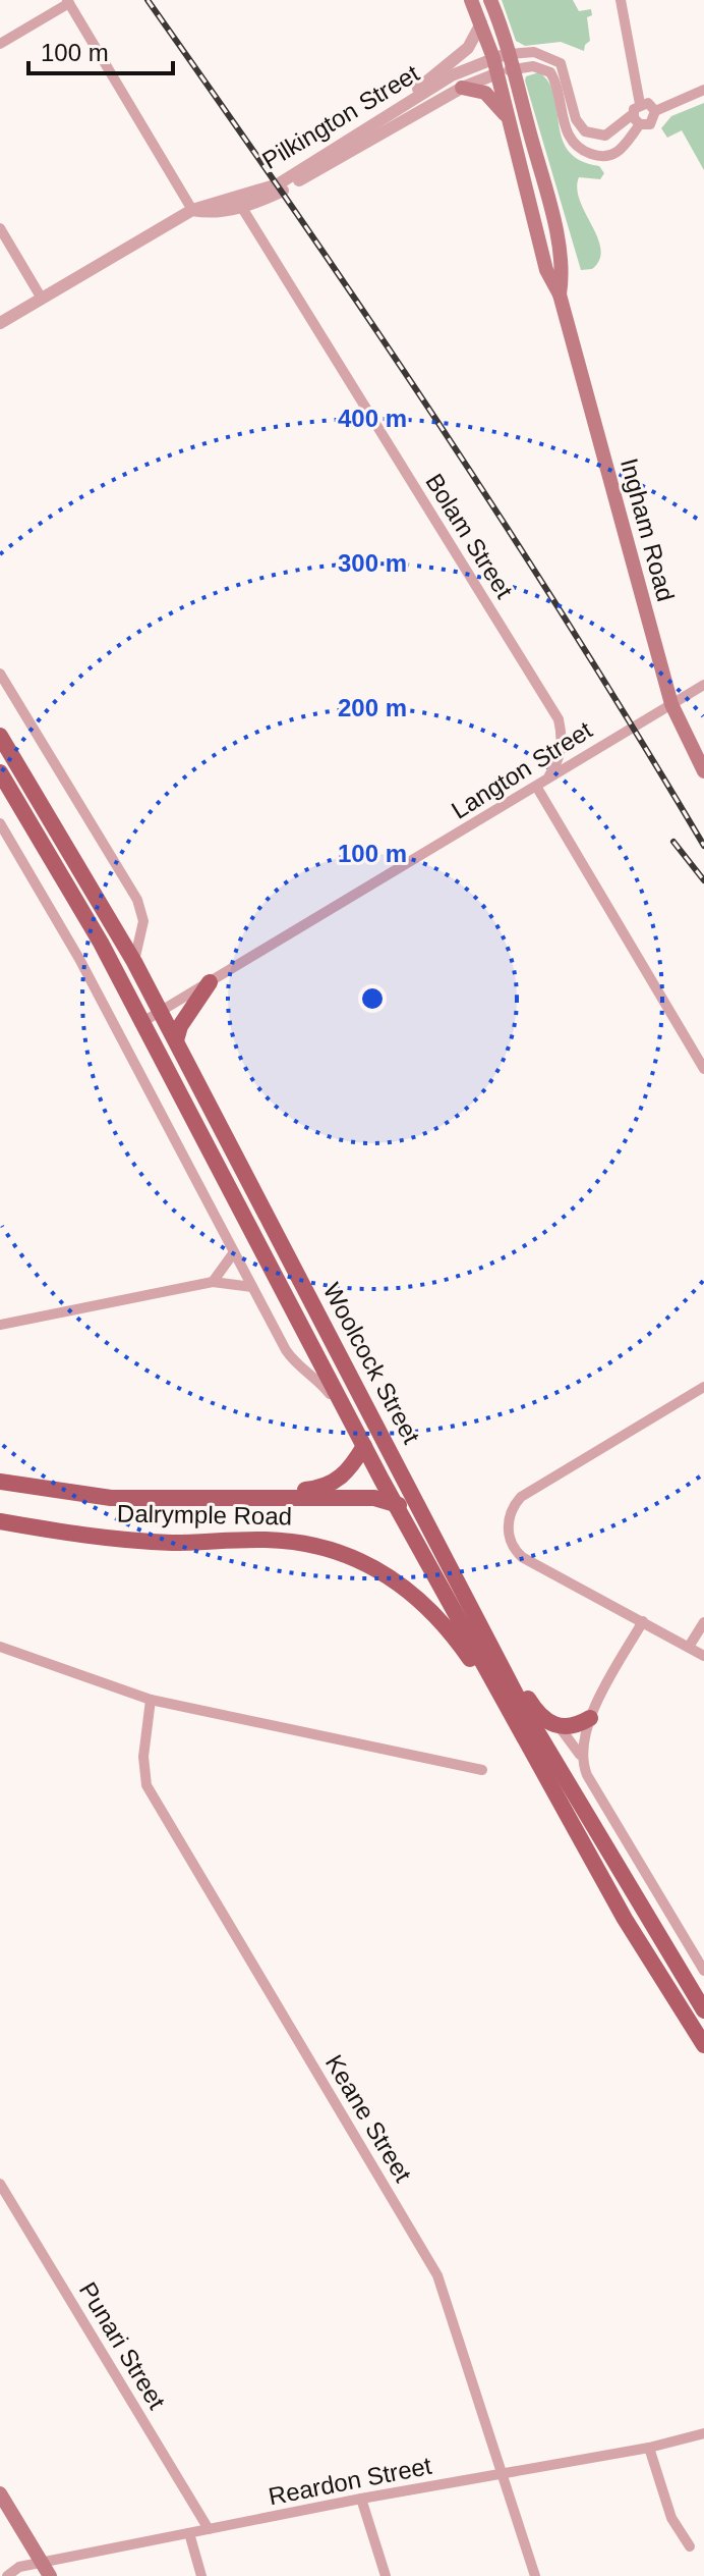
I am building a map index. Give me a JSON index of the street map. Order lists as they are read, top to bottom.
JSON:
{
  "streets": {
    "main road": ["Ingham Road", "Woolcock Street", "Dalrymple Road"],
    "street": [
      "Pilkington Street",
      "Bolam Street",
      "Langton Street",
      "Keane Street",
      "Punari Street",
      "Reardon Street"
    ]
  },
  "crossings": [
    ["Pilkington Street", "Ingham Road"],
    ["Pilkington Street", "Bolam Street"],
    ["Ingham Road", "Langton Street"],
    ["Bolam Street", "Langton Street"],
    ["Langton Street", "Woolcock Street"],
    ["Woolcock Street", "Dalrymple Road"],
    ["Keane Street", "Reardon Street"],
    ["Punari Street", "Reardon Street"]
  ],
  "scale_bar": "100 m",
  "rings": [
    "400 m",
    "300 m",
    "200 m",
    "100 m"
  ]
}
